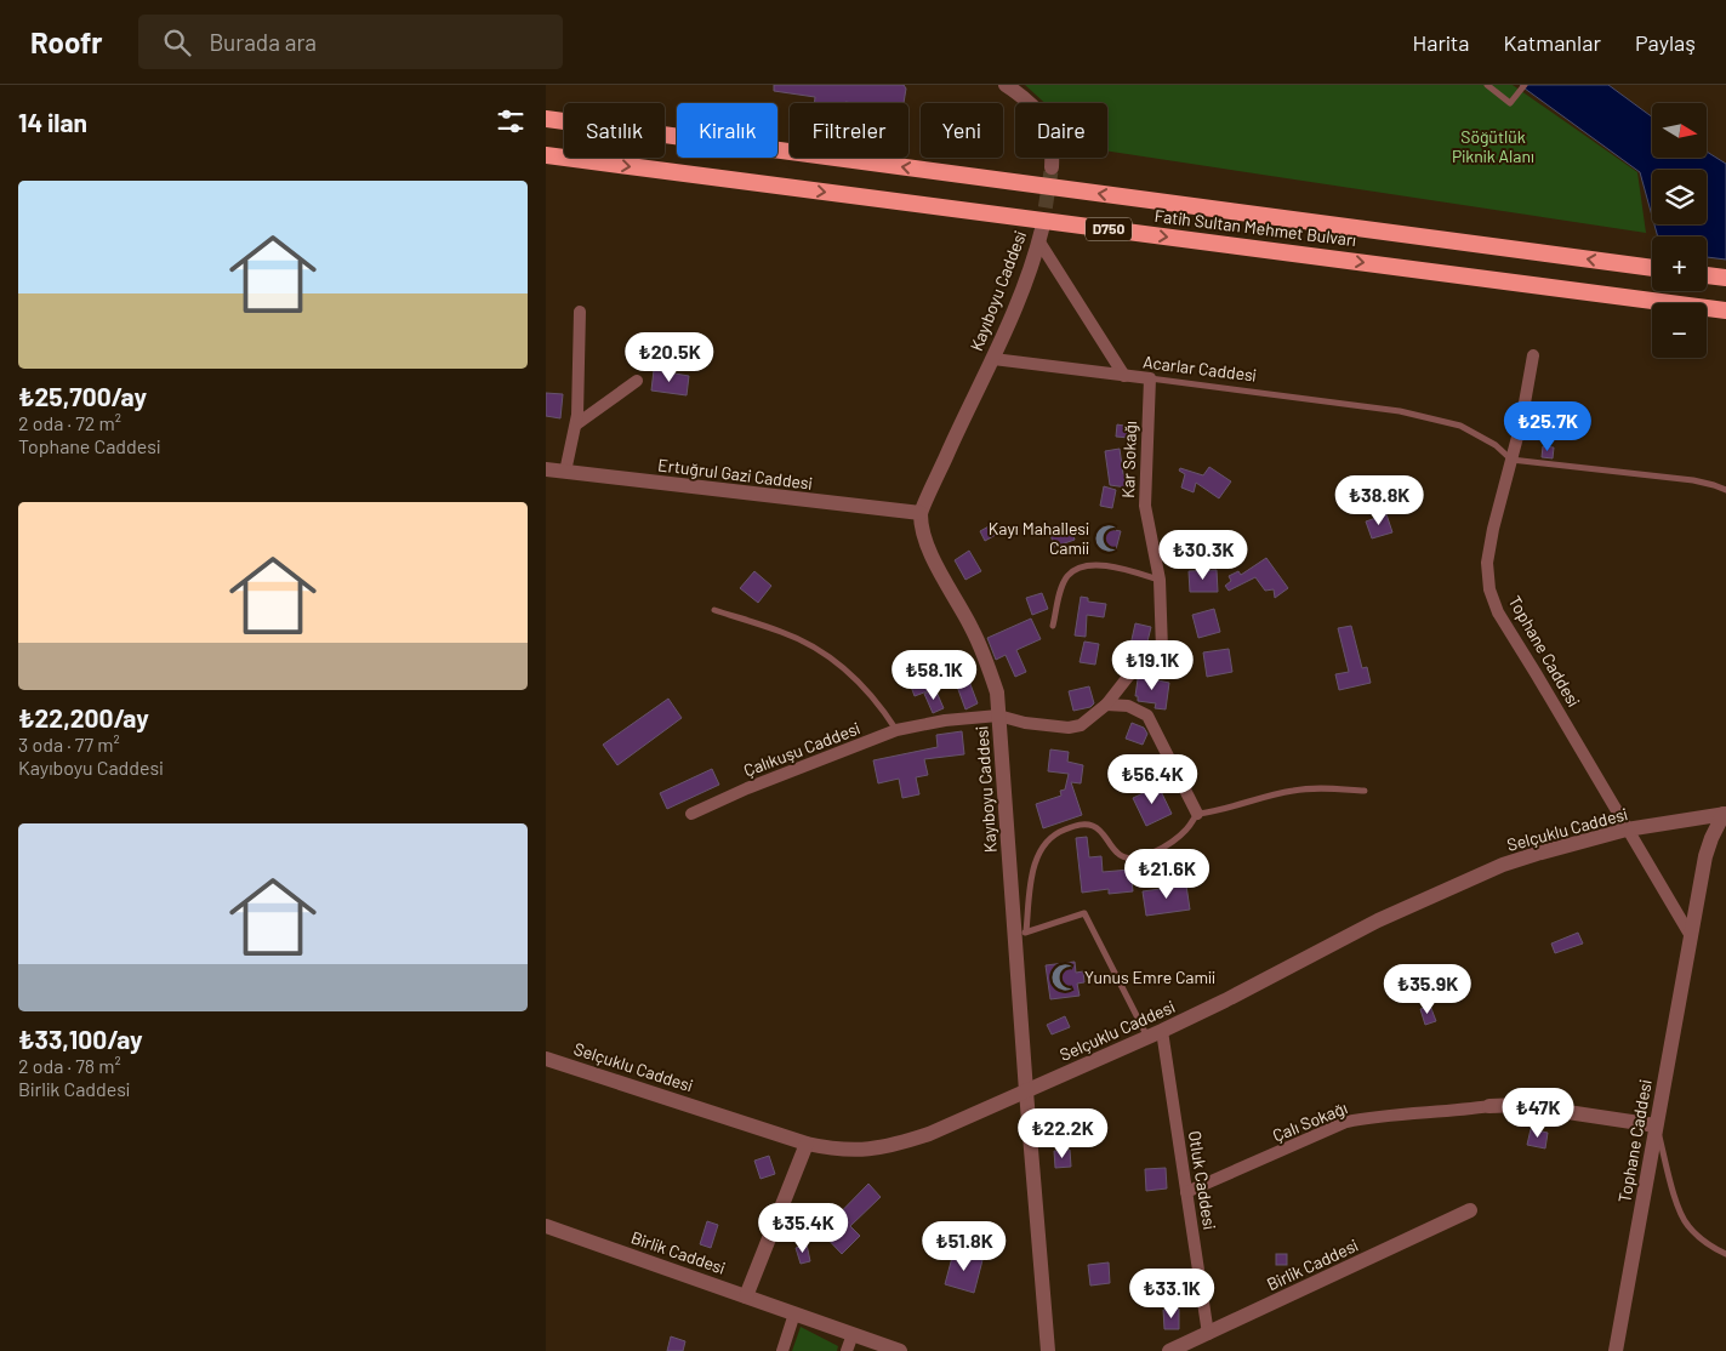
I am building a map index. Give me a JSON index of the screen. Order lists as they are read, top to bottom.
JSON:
{
  "streets": {
    "highway": ["Fatih Sultan Mehmet Bulvarı", "D750"],
    "street": [
      "Kayıboyu Caddesi",
      "Acarlar Caddesi",
      "Kar Sokağı",
      "Ertuğrul Gazi Caddesi",
      "Tophane Caddesi",
      "Çalıkuşu Caddesi",
      "Selçuklu Caddesi",
      "Çalı Sokağı",
      "Otluk Caddesi",
      "Birlik Caddesi"
    ]
  },
  "crossings": [
    ["Kayıboyu Caddesi", "Acarlar Caddesi"],
    ["Kayıboyu Caddesi", "Ertuğrul Gazi Caddesi"],
    ["Kayıboyu Caddesi", "Çalıkuşu Caddesi"],
    ["Kayıboyu Caddesi", "Selçuklu Caddesi"],
    ["Acarlar Caddesi", "Kar Sokağı"],
    ["Acarlar Caddesi", "Tophane Caddesi"],
    ["Kar Sokağı", "Çalıkuşu Caddesi"],
    ["Tophane Caddesi", "Selçuklu Caddesi"],
    ["Selçuklu Caddesi", "Otluk Caddesi"],
    ["Çalı Sokağı", "Otluk Caddesi"],
    ["Otluk Caddesi", "Birlik Caddesi"]
  ],
  "parks": ["Söğütlük Piknik Alanı"],
  "places": {
    "mosque": ["Kayı Mahallesi Camii", "Yunus Emre Camii"]
  },
  "north": "right",
  "page": {
    "header": "Roofr",
    "search": "Burada ara",
    "nav": ["Harita", "Katmanlar", "Paylaş"],
    "heading": "14 ilan",
    "map_buttons": ["+", "−"],
    "chip": [
      "Satılık",
      "Kiralık",
      "Filtreler",
      "Yeni",
      "Daire"
    ],
    "list": [
      {
        "name": "₺25,700/ay",
        "note": "2 oda · 72 m² · Tophane Caddesi"
      },
      {
        "name": "₺22,200/ay",
        "note": "3 oda · 77 m² · Kayıboyu Caddesi"
      },
      {
        "name": "₺33,100/ay",
        "note": "2 oda · 78 m² · Birlik Caddesi"
      }
    ],
    "price": [
      "₺20.5K",
      "₺25.7K",
      "₺38.8K",
      "₺30.3K",
      "₺19.1K",
      "₺58.1K",
      "₺56.4K",
      "₺21.6K",
      "₺35.9K",
      "₺47K",
      "₺22.2K",
      "₺35.4K",
      "₺51.8K",
      "₺33.1K"
    ]
  }
}
